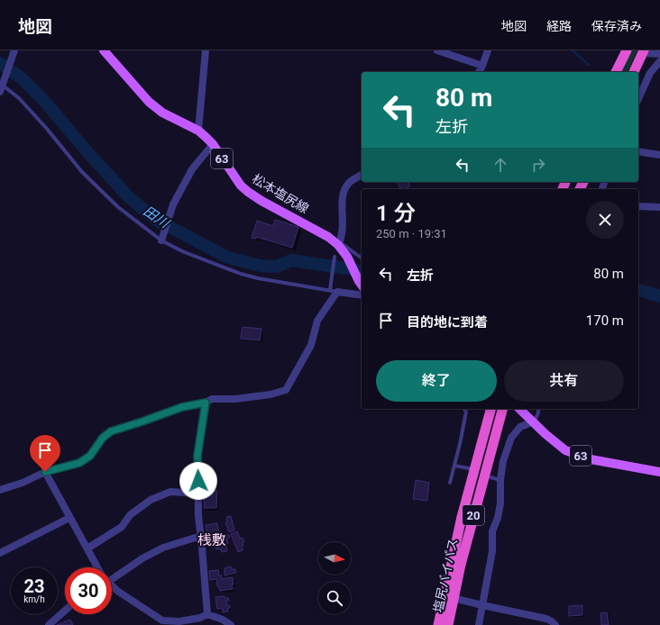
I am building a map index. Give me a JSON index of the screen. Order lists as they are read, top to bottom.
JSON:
{
  "streets": {
    "highway": ["20", "塩尻バイパス"],
    "main road": ["63", "松本塩尻線"]
  },
  "districts": ["桟敷"],
  "water": ["田川"],
  "north": "right",
  "page": {
    "header": "地図",
    "nav": ["地図", "経路", "保存済み"],
    "turn": ["80 m", "左折"],
    "heading": ["1 分", "250 m · 19:31"],
    "list": [
      {
        "name": "左折",
        "value": "80 m"
      },
      {
        "name": "目的地に到着",
        "value": "170 m"
      }
    ],
    "buttons": ["終了", "共有"],
    "speed": "23 km/h",
    "limit": "30"
  }
}
